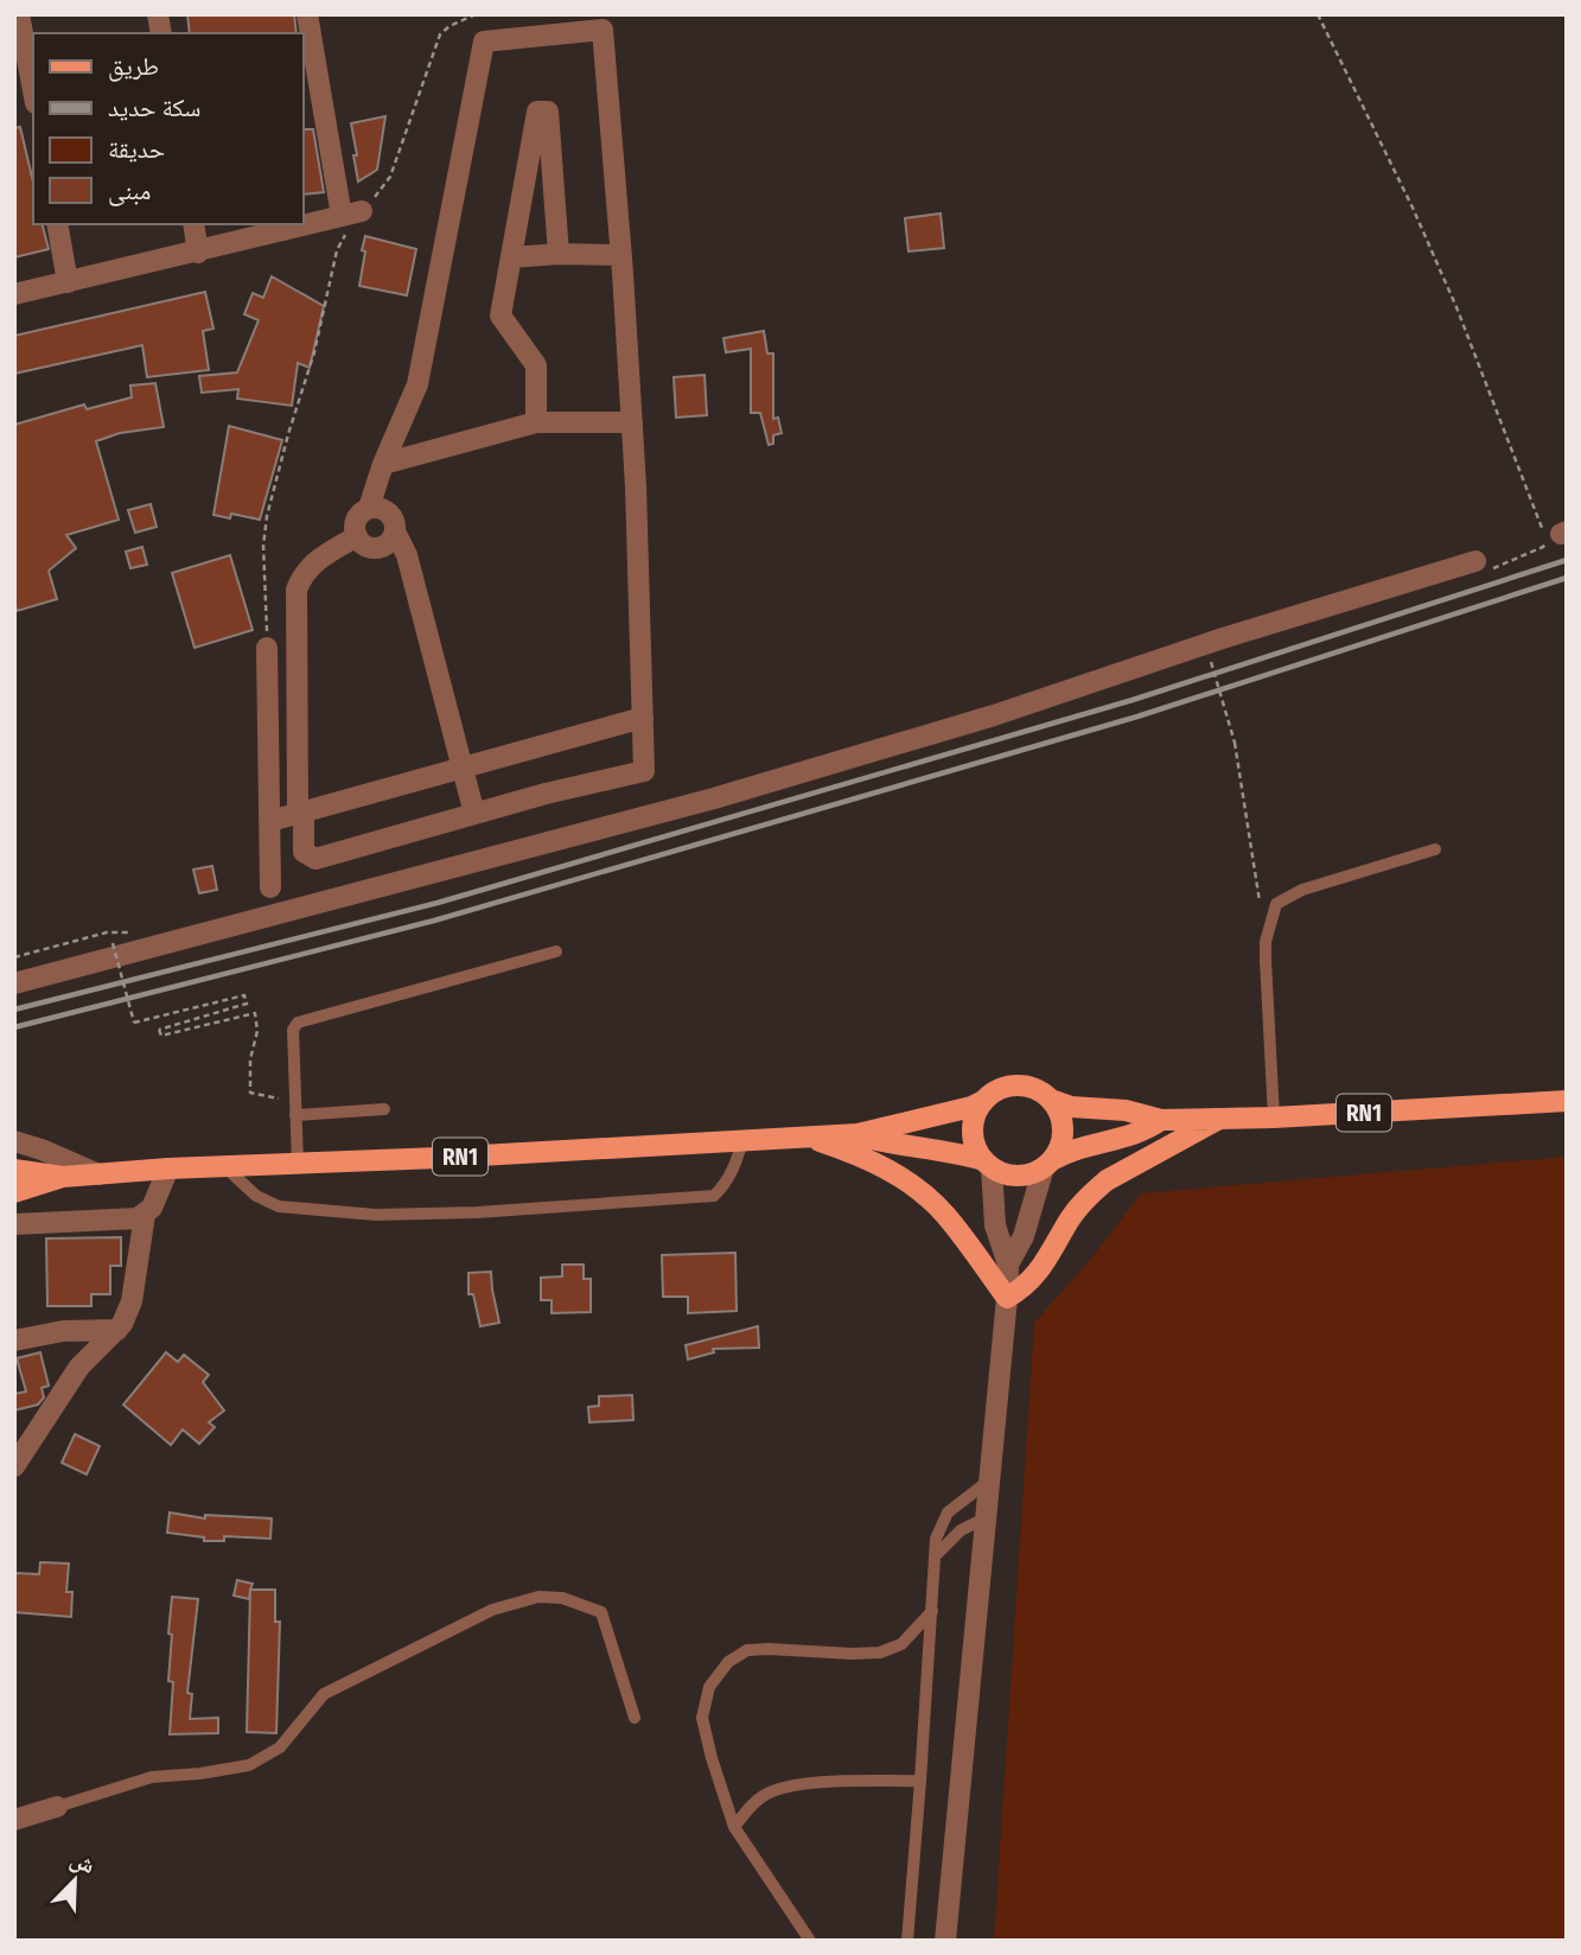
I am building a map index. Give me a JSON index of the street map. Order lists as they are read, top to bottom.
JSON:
{
  "streets": {
    "main road": ["RN1"]
  },
  "legend": [
    "طريق",
    "سكة حديد",
    "حديقة",
    "مبنى"
  ],
  "north": "top right"
}
